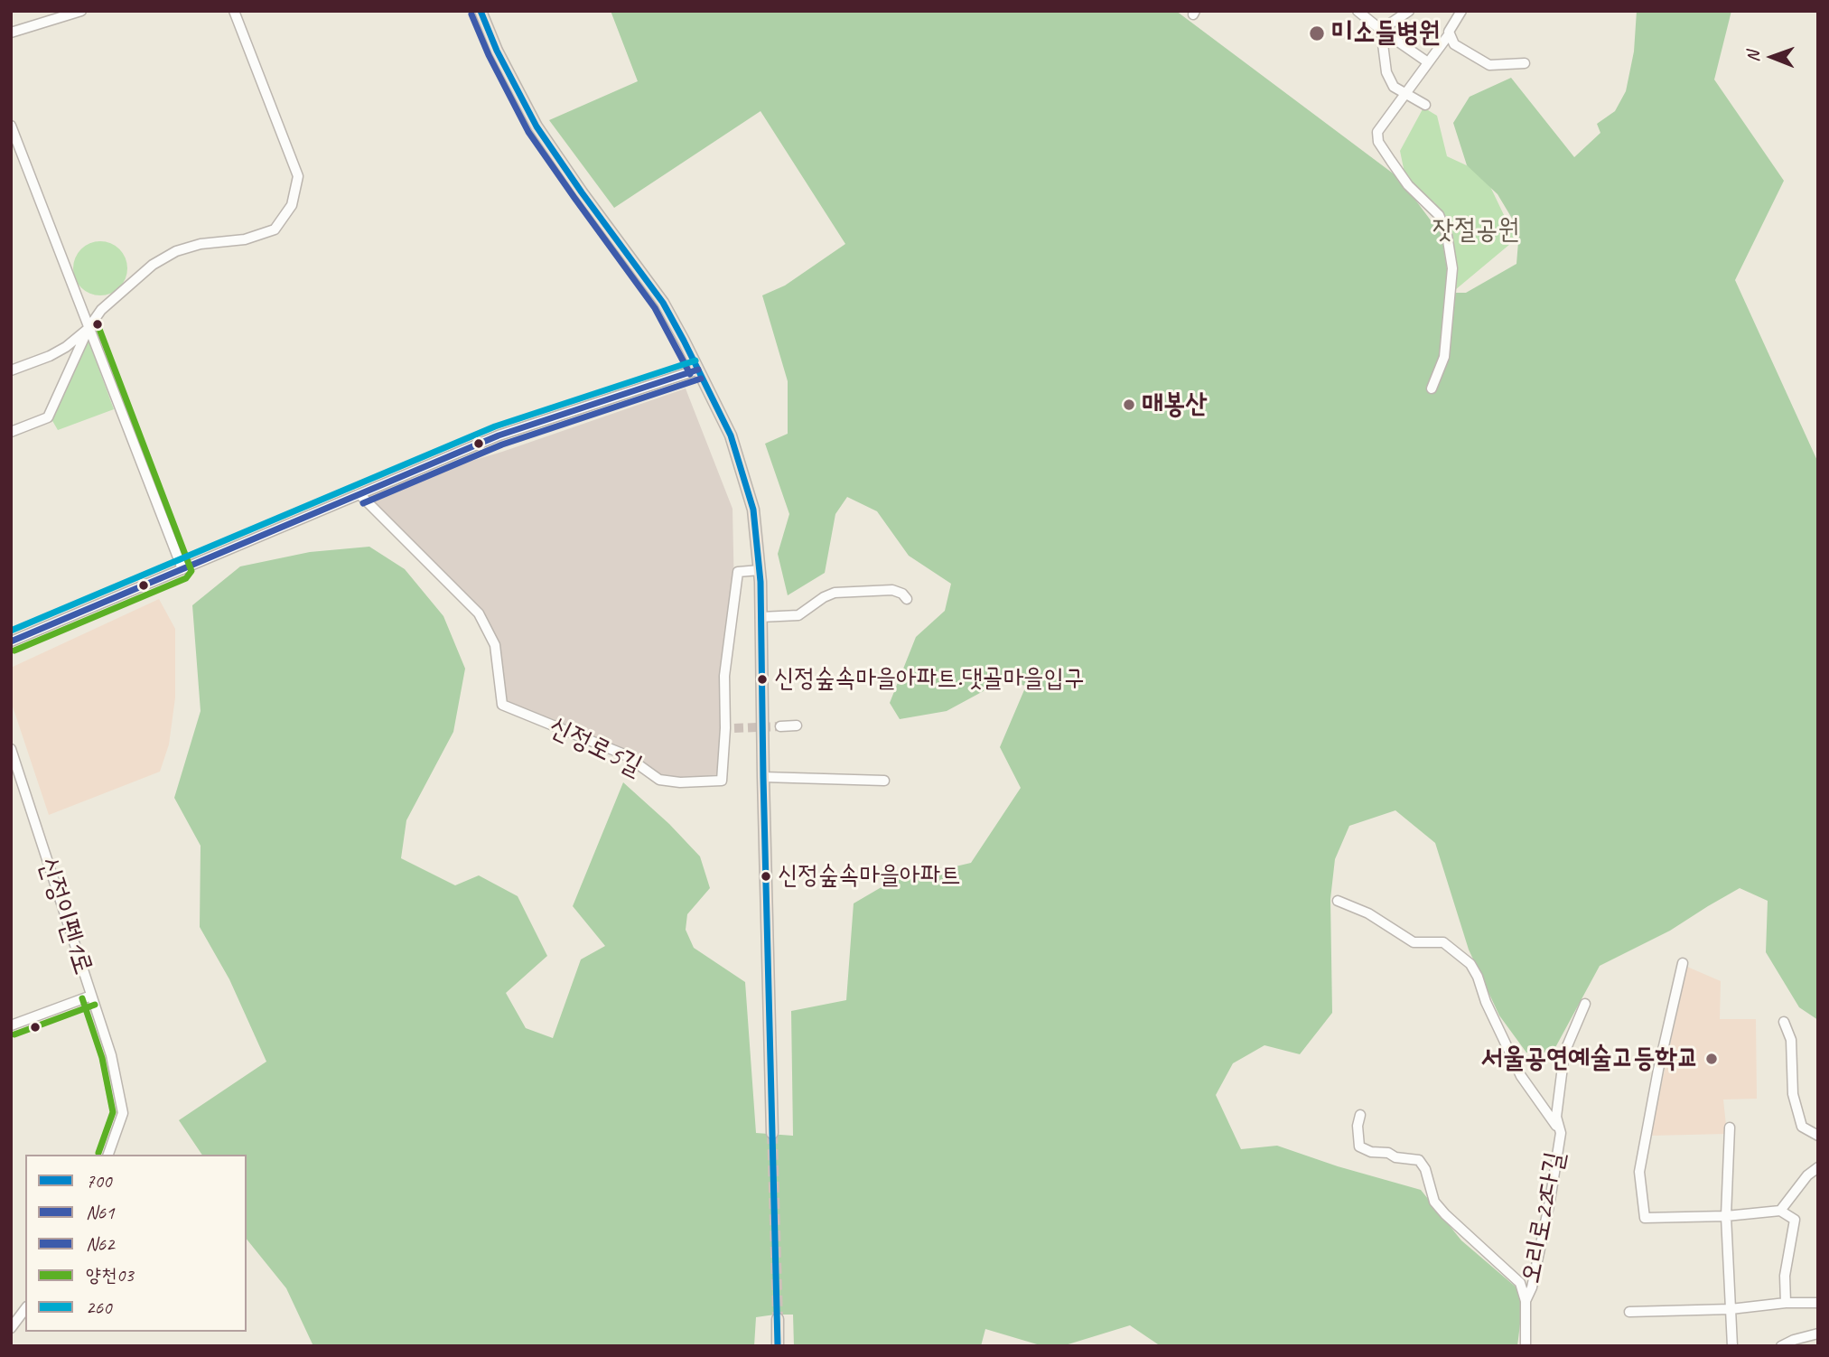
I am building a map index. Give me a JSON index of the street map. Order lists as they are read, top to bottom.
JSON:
{
  "streets": {
    "street": ["신정로5길", "신정이펜1로", "오리로22다길"]
  },
  "parks": ["잣절공원"],
  "places": [
    "미소들병원",
    "매봉산",
    "신정숲속마을아파트.댓골마을입구",
    "신정숲속마을아파트",
    "서울공연예술고등학교"
  ],
  "lines": [
    "transit line 700",
    "transit line N61",
    "transit line 양천03",
    "transit line 260",
    "transit line N62"
  ],
  "legend": [
    "700",
    "N61",
    "N62",
    "양천03",
    "260"
  ],
  "north": "left"
}
